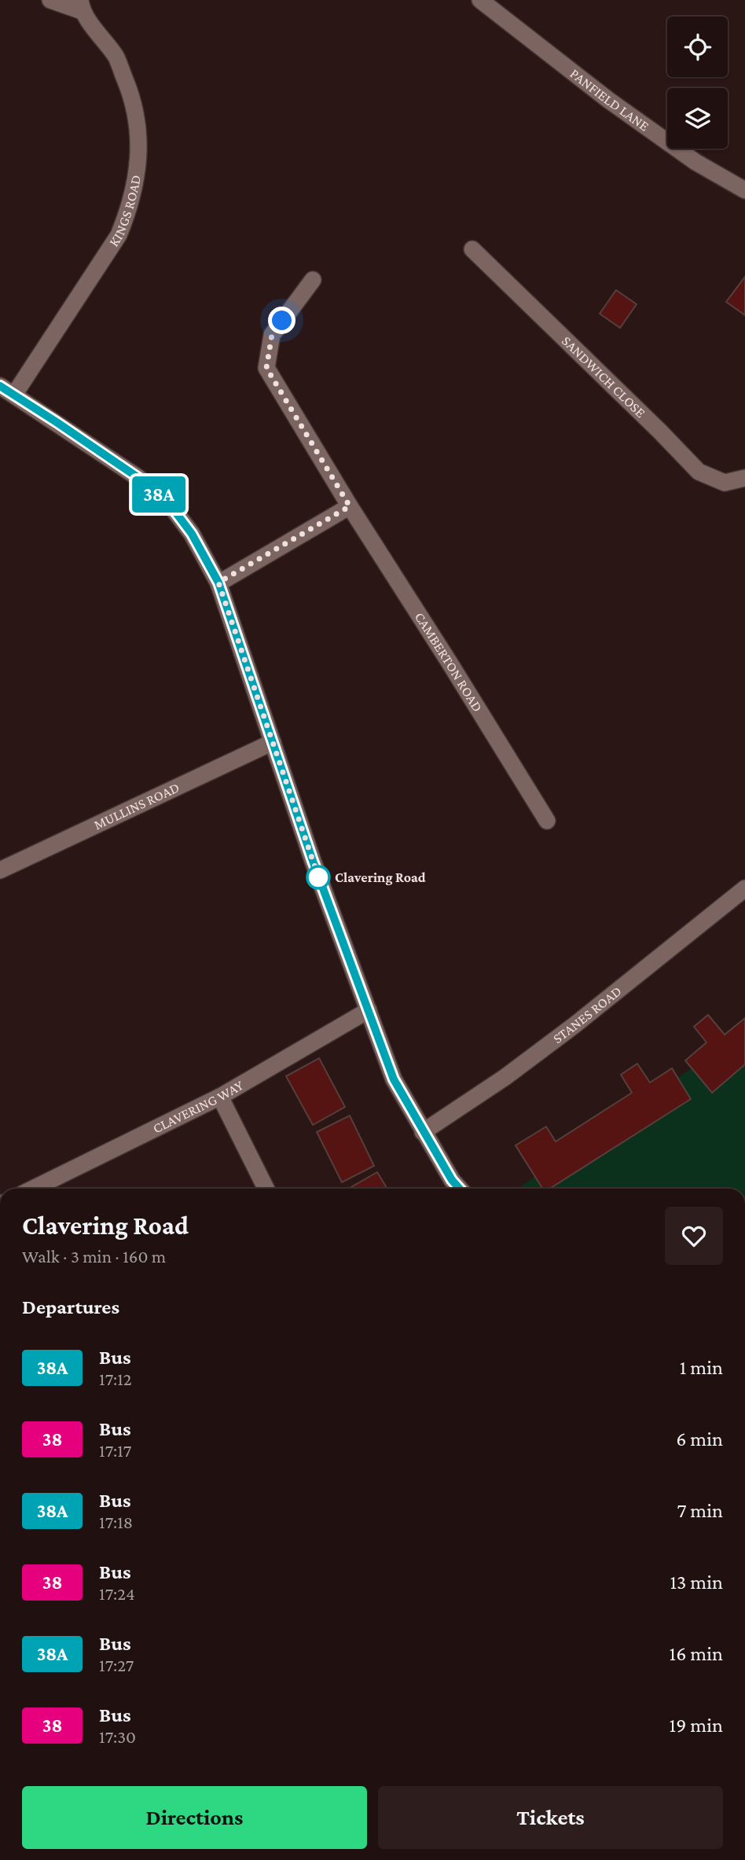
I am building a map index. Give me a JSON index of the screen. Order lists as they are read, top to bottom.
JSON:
{
  "streets": {
    "street": [
      "PANFIELD LANE",
      "KINGS ROAD",
      "SANDWICH CLOSE",
      "CAMBERTON ROAD",
      "MULLINS ROAD",
      "STANES ROAD",
      "CLAVERING WAY"
    ]
  },
  "places": ["Clavering Road"],
  "lines": ["bus line 38A"],
  "page": {
    "on_map": "38A",
    "heading": [
      ["Clavering Road", "Walk · 3 min · 160 m"],
      "Departures"
    ],
    "list": [
      {
        "mark": "38A",
        "name": "Bus",
        "note": "17:12",
        "value": "1 min"
      },
      {
        "mark": "38",
        "name": "Bus",
        "note": "17:17",
        "value": "6 min"
      },
      {
        "mark": "38A",
        "name": "Bus",
        "note": "17:18",
        "value": "7 min"
      },
      {
        "mark": "38",
        "name": "Bus",
        "note": "17:24",
        "value": "13 min"
      },
      {
        "mark": "38A",
        "name": "Bus",
        "note": "17:27",
        "value": "16 min"
      },
      {
        "mark": "38",
        "name": "Bus",
        "note": "17:30",
        "value": "19 min"
      }
    ],
    "buttons": ["Directions", "Tickets"]
  }
}
